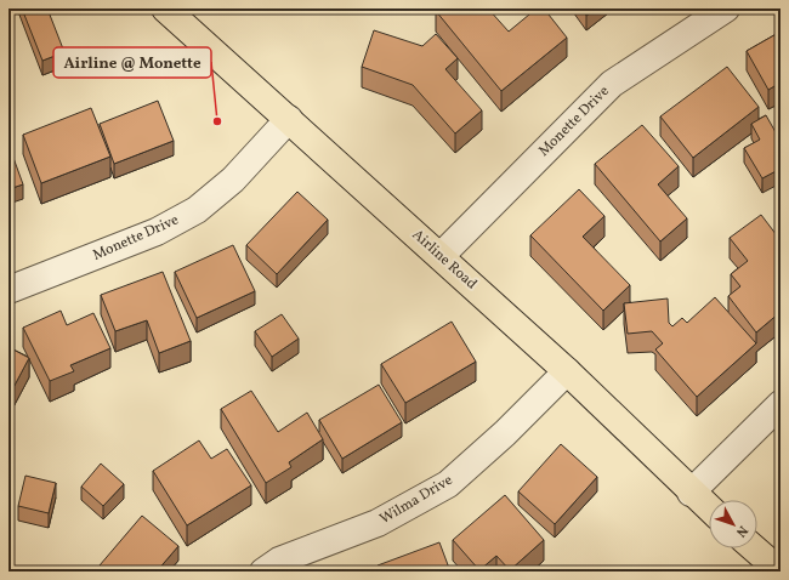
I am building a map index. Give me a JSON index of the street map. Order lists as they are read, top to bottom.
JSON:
{
  "streets": {
    "main road": ["Airline Road"],
    "street": ["Monette Drive", "Wilma Drive"]
  },
  "crossings": [
    ["Monette Drive", "Airline Road"],
    ["Airline Road", "Wilma Drive"]
  ],
  "places": ["Airline @ Monette"],
  "north": "bottom right"
}
